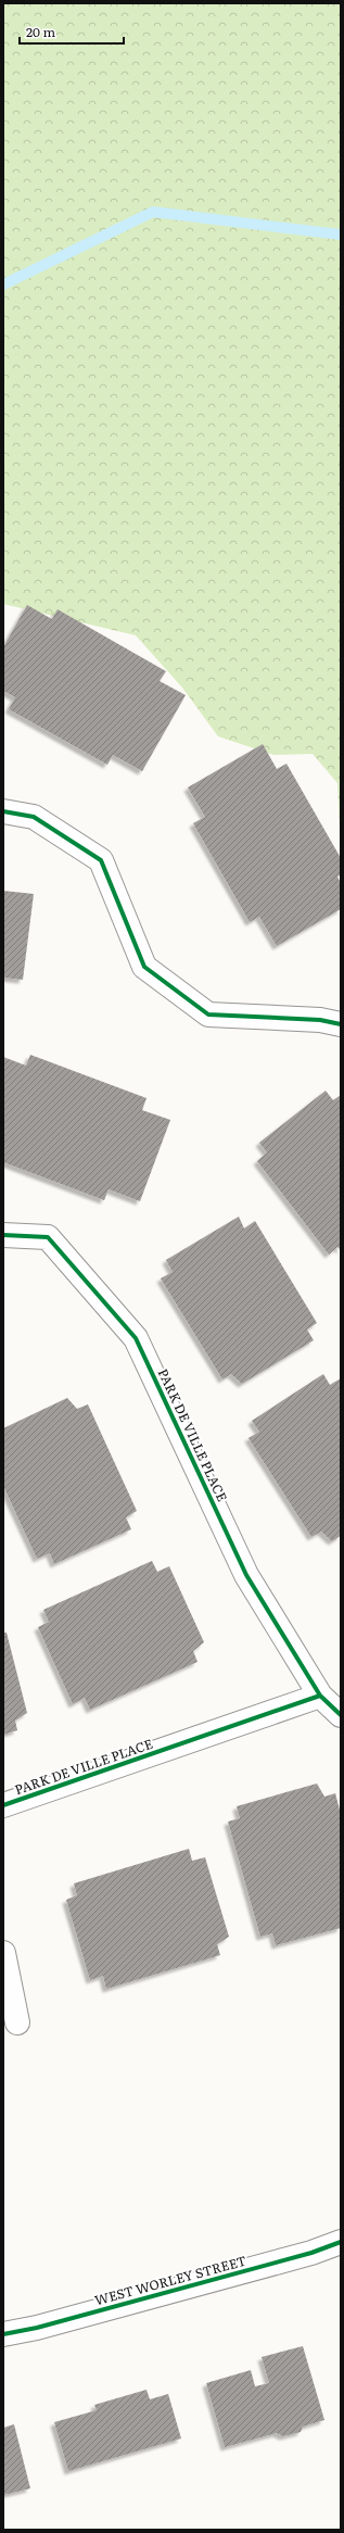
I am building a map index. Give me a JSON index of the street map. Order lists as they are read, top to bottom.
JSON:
{
  "streets": {
    "street": ["PARK DE VILLE PLACE", "WEST WORLEY STREET"]
  },
  "scale_bar": "20 m"
}
